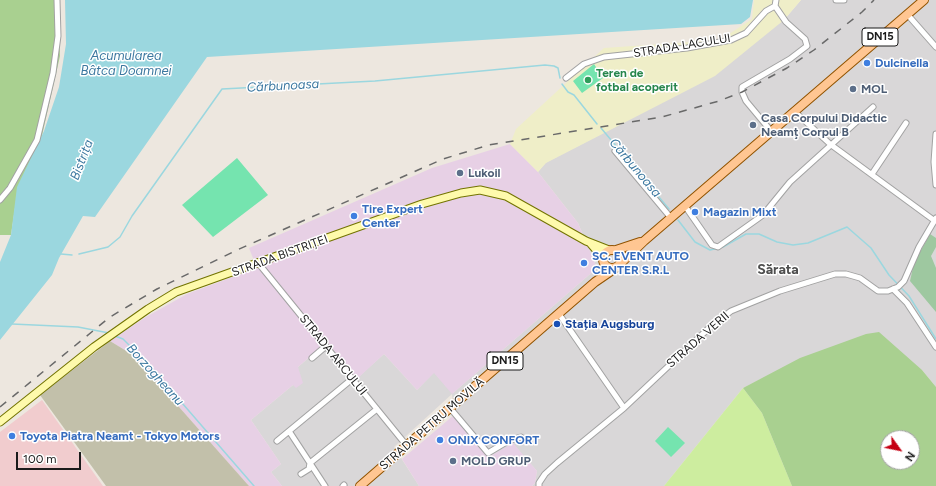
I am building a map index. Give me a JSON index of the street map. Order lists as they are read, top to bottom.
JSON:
{
  "streets": {
    "main road": ["DN15", "STRADA BISTRIȚEI", "STRADA PETRU MOVILĂ"],
    "street": ["STRADA LACULUI", "STRADA VERII", "STRADA ARCULUI"]
  },
  "crossings": [
    ["DN15", "STRADA BISTRIȚEI"],
    ["DN15", "STRADA PETRU MOVILĂ"],
    ["STRADA BISTRIȚEI", "STRADA ARCULUI"],
    ["STRADA BISTRIȚEI", "STRADA PETRU MOVILĂ"],
    ["STRADA ARCULUI", "STRADA PETRU MOVILĂ"]
  ],
  "districts": ["Sărata"],
  "water": [
    "Acumularea Bâtca Doamnei",
    "Cărbunoasa",
    "Bistrița",
    "Borzogheanu"
  ],
  "places": [
    "Dulcinella",
    "Teren de fotbal acoperit",
    "MOL",
    "Casa Corpului Didactic Neamţ Corpul B",
    "Lukoil",
    "Magazin Mixt",
    "Tire Expert Center",
    "SC. EVENT AUTO CENTER S.R.L",
    "Stația Augsburg",
    "Toyota Piatra Neamt - Tokyo Motors",
    "ONIX CONFORT",
    "MOLD GRUP"
  ],
  "scale_bar": "100 m",
  "north": "bottom right"
}
